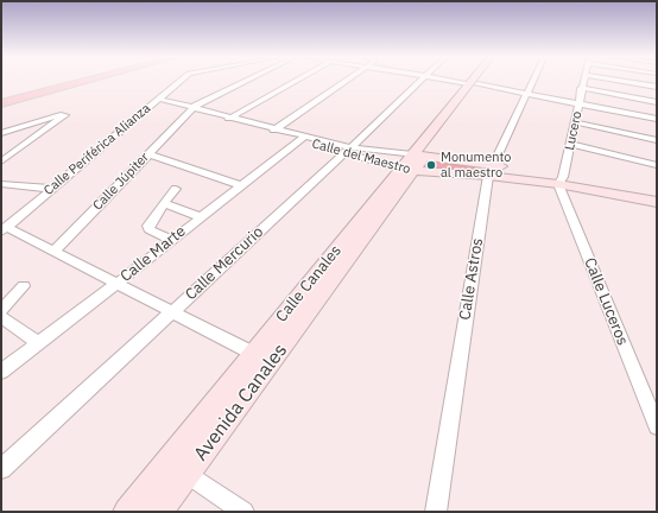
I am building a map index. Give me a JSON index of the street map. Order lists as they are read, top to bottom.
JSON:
{
  "streets": {
    "main road": ["Calle del Maestro", "Calle Canales", "Avenida Canales"],
    "street": [
      "Lucero",
      "Calle Periférica Alianza",
      "Calle Júpiter",
      "Calle Marte",
      "Calle Mercurio",
      "Calle Astros",
      "Calle Luceros"
    ]
  },
  "crossings": [
    ["Lucero", "Calle del Maestro"],
    ["Lucero", "Calle Luceros"],
    ["Calle Periférica Alianza", "Calle del Maestro"],
    ["Calle del Maestro", "Calle Júpiter"],
    ["Calle del Maestro", "Calle Marte"],
    ["Calle del Maestro", "Calle Mercurio"],
    ["Calle del Maestro", "Calle Astros"],
    ["Calle del Maestro", "Calle Canales"],
    ["Calle del Maestro", "Calle Luceros"],
    ["Calle del Maestro", "Avenida Canales"],
    ["Calle Canales", "Avenida Canales"]
  ],
  "places": ["Monumento al maestro"]
}
